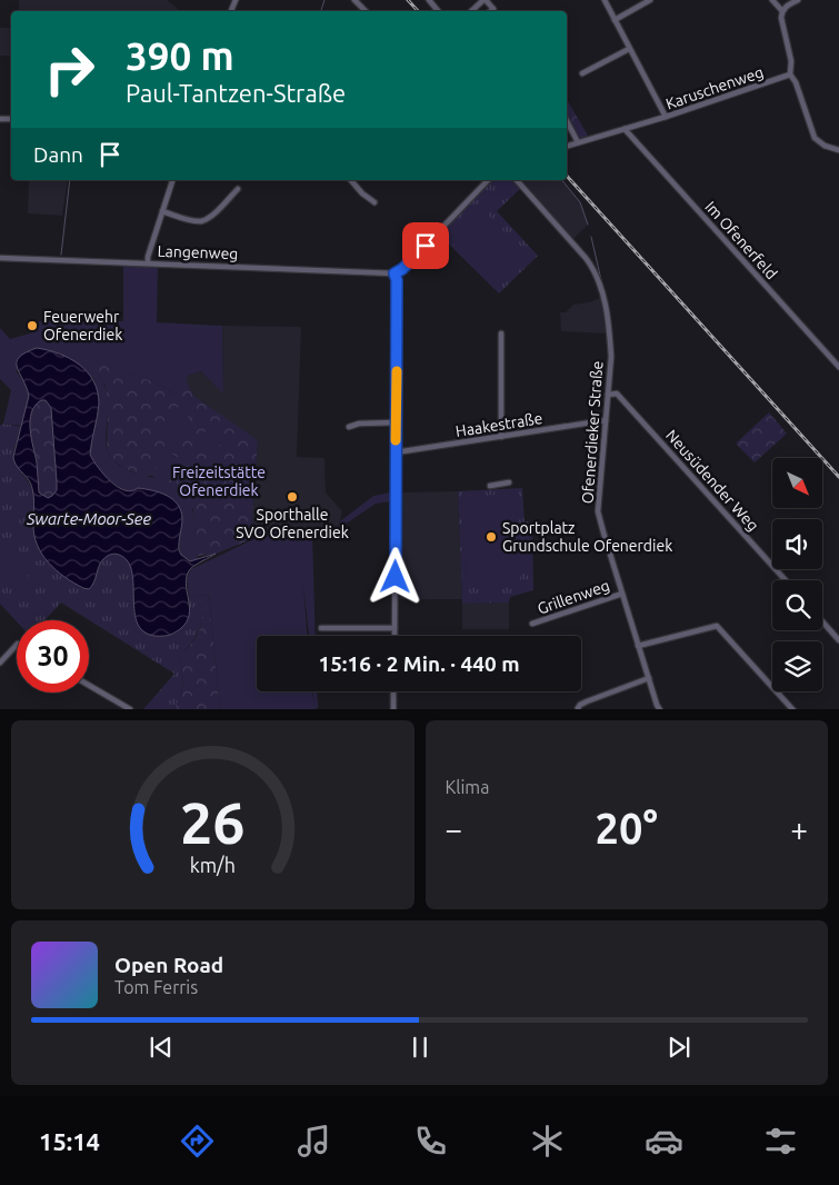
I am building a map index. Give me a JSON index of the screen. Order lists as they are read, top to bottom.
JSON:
{
  "streets": {
    "street": [
      "Karuschenweg",
      "Im Ofenerfeld",
      "Langenweg",
      "Haakestraße",
      "Ofenerdieker Straße",
      "Neusüdender Weg",
      "Grillenweg"
    ]
  },
  "crossings": [
    ["Karuschenweg", "Im Ofenerfeld"],
    ["Haakestraße", "Ofenerdieker Straße"],
    ["Ofenerdieker Straße", "Neusüdender Weg"],
    ["Ofenerdieker Straße", "Grillenweg"]
  ],
  "water": ["Swarte-Moor-See"],
  "parks": ["Freizeitstätte Ofenerdiek"],
  "places": ["Feuerwehr Ofenerdiek", "Sporthalle SVO Ofenerdiek", "Sportplatz Grundschule Ofenerdiek"],
  "north": "bottom right",
  "page": {
    "turn": ["390 m", "Paul-Tantzen-Straße"],
    "then": "Dann",
    "limit": "30",
    "trip": "15:16 · 2 Min. · 440 m",
    "tile": "Klima",
    "heat": ["−", "20°", "+"],
    "song": ["Open Road", "Tom Ferris"],
    "tabs": "15:14",
    "gauge": ["26", "km/h"]
  }
}
